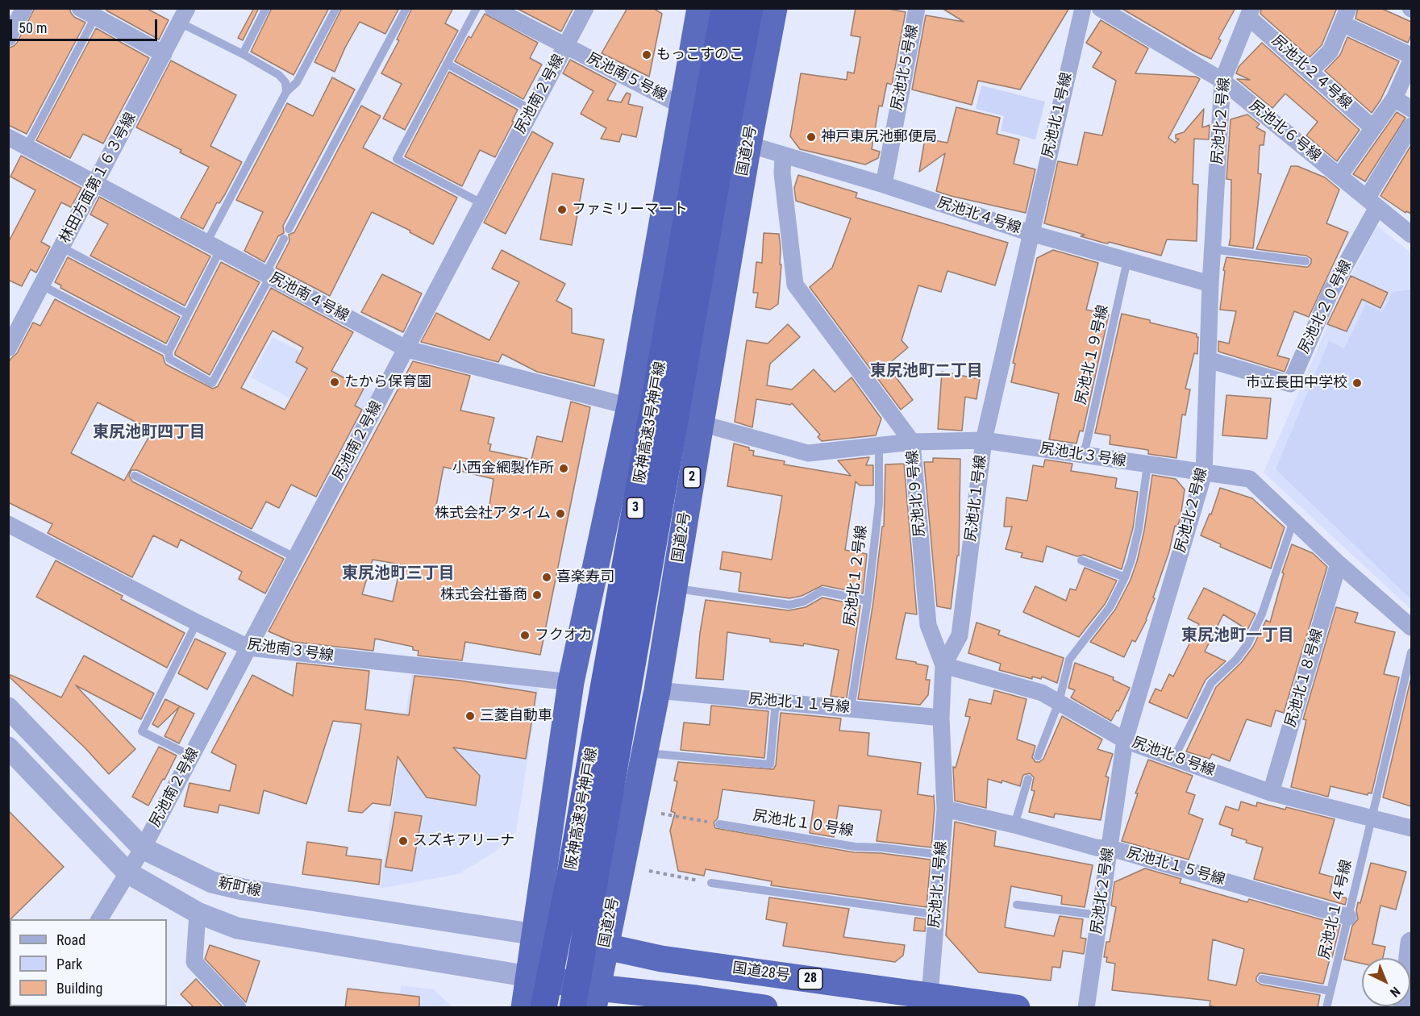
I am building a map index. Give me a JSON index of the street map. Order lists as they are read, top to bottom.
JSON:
{
  "streets": {
    "highway": [
      "国道2号",
      "阪神高速3号神戸線",
      "2",
      "3",
      "国道28号",
      "28"
    ],
    "street": [
      "尻池北５号線",
      "尻池北２４号線",
      "尻池南５号線",
      "尻池南２号線",
      "尻池北１号線",
      "尻池北２号線",
      "尻池北６号線",
      "林田方面第１６３号線",
      "尻池北４号線",
      "尻池南４号線",
      "尻池北２０号線",
      "尻池北３号線",
      "尻池北９号線",
      "尻池南３号線",
      "尻池北１８号線",
      "尻池北１１号線",
      "尻池北８号線",
      "尻池北１５号線",
      "新町線"
    ],
    "lane": [
      "尻池北１９号線",
      "尻池北１２号線",
      "尻池北１０号線",
      "尻池北１４号線"
    ]
  },
  "crossings": [
    ["尻池北５号線", "尻池北４号線"],
    ["尻池北２４号線", "尻池北２号線"],
    ["尻池南５号線", "尻池南２号線"],
    ["尻池南２号線", "尻池南４号線"],
    ["尻池南２号線", "尻池南３号線"],
    ["尻池南２号線", "新町線"],
    ["尻池北１号線", "尻池北４号線"],
    ["尻池北１号線", "尻池北３号線"],
    ["尻池北１号線", "尻池北９号線"],
    ["尻池北１号線", "尻池北１１号線"],
    ["尻池北１号線", "尻池北８号線"],
    ["尻池北１号線", "尻池北１０号線"],
    ["尻池北１号線", "尻池北１５号線"],
    ["尻池北１号線", "国道28号"],
    ["尻池北２号線", "尻池北６号線"],
    ["尻池北２号線", "尻池北４号線"],
    ["尻池北２号線", "尻池北２０号線"],
    ["尻池北２号線", "尻池北３号線"],
    ["尻池北２号線", "尻池北８号線"],
    ["尻池北２号線", "尻池北１５号線"],
    ["尻池北６号線", "尻池北２０号線"],
    ["国道2号", "尻池北４号線"],
    ["国道2号", "尻池北３号線"],
    ["国道2号", "尻池北１１号線"],
    ["国道2号", "国道28号"],
    ["林田方面第１６３号線", "尻池南４号線"],
    ["尻池北４号線", "尻池北１９号線"],
    ["尻池北４号線", "尻池北９号線"],
    ["尻池北１９号線", "尻池北３号線"],
    ["尻池北３号線", "尻池北９号線"],
    ["尻池北３号線", "尻池北１２号線"],
    ["尻池北３号線", "尻池北１８号線"],
    ["尻池北９号線", "尻池北８号線"],
    ["尻池北１２号線", "尻池北１１号線"],
    ["尻池北１８号線", "尻池北８号線"],
    ["尻池北８号線", "尻池北１４号線"],
    ["尻池北１５号線", "尻池北１４号線"],
    ["新町線", "国道28号"]
  ],
  "districts": [
    "東尻池町二丁目",
    "東尻池町四丁目",
    "東尻池町三丁目",
    "東尻池町一丁目"
  ],
  "places": [
    "もっこすのこ",
    "神戸東尻池郵便局",
    "ファミリーマート",
    "たから保育園",
    "市立長田中学校",
    "小西金網製作所",
    "株式会社アタイム",
    "喜楽寿司",
    "株式会社番商",
    "フクオカ",
    "三菱自動車",
    "スズキアリーナ"
  ],
  "legend": ["Road", "Park", "Building"],
  "scale_bar": "50 m",
  "north": "bottom right"
}
